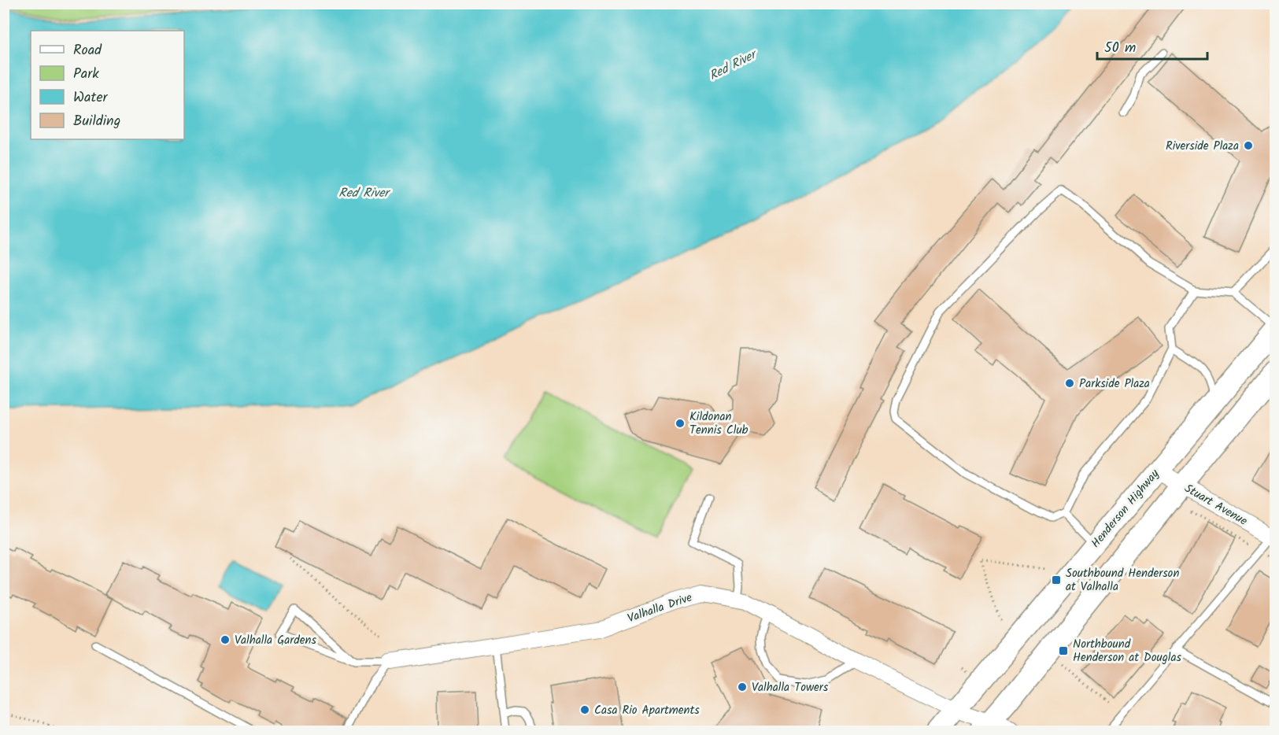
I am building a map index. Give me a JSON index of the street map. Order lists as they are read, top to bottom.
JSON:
{
  "streets": {
    "main road": ["Henderson Highway"],
    "street": ["Stuart Avenue", "Valhalla Drive"]
  },
  "crossings": [
    ["Stuart Avenue", "Henderson Highway"],
    ["Henderson Highway", "Valhalla Drive"]
  ],
  "water": ["Red River"],
  "places": {
    "other": [
      "Riverside Plaza",
      "Parkside Plaza",
      "Kildonan Tennis Club",
      "Valhalla Gardens",
      "Valhalla Towers",
      "Casa Rio Apartments"
    ],
    "transit": ["Southbound Henderson at Valhalla", "Northbound Henderson at Douglas"]
  },
  "legend": [
    "Road",
    "Park",
    "Water",
    "Building"
  ],
  "scale_bar": "50 m"
}
